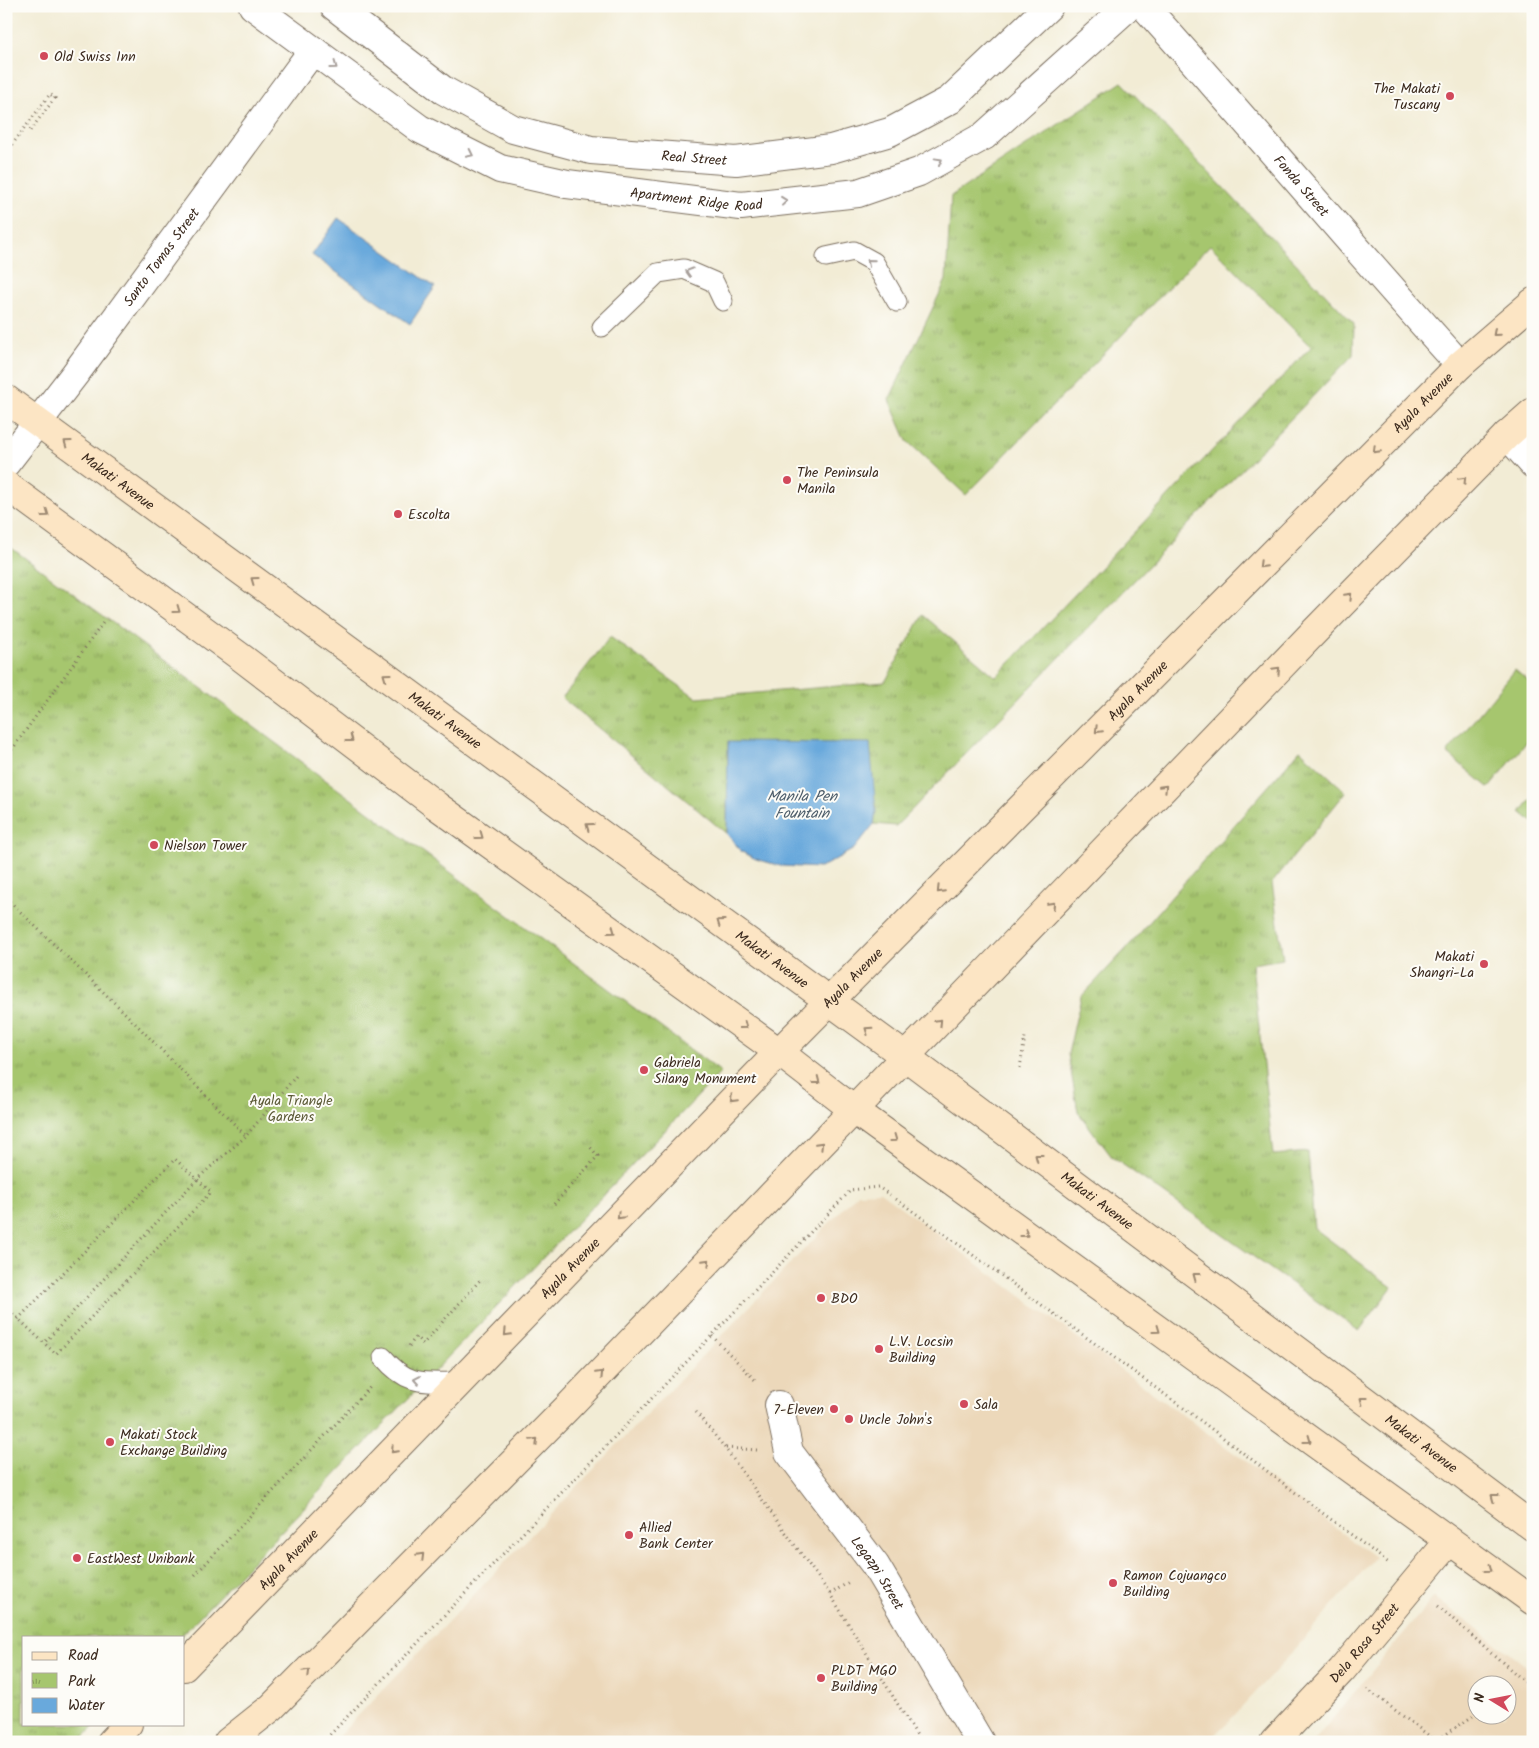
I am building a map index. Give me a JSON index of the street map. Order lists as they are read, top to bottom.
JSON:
{
  "streets": {
    "main road": ["Ayala Avenue", "Makati Avenue", "Dela Rosa Street"],
    "street": [
      "Real Street",
      "Fonda Street",
      "Apartment Ridge Road",
      "Santo Tomas Street",
      "Legazpi Street"
    ]
  },
  "crossings": [
    ["Fonda Street", "Ayala Avenue"],
    ["Apartment Ridge Road", "Santo Tomas Street"],
    ["Santo Tomas Street", "Makati Avenue"],
    ["Ayala Avenue", "Makati Avenue"]
  ],
  "one_way": ["Apartment Ridge Road"],
  "water": ["Manila Pen Fountain"],
  "parks": ["Ayala Triangle Gardens"],
  "places": [
    "Old Swiss Inn",
    "The Makati Tuscany",
    "The Peninsula Manila",
    "Escolta",
    "Nielson Tower",
    "Makati Shangri-La",
    "Gabriela Silang Monument",
    "BDO",
    "L.V. Locsin Building",
    "Sala",
    "7-Eleven",
    "Uncle John's",
    "Makati Stock Exchange Building",
    "Allied Bank Center",
    "EastWest Unibank",
    "Ramon Cojuangco Building",
    "PLDT MGO Building"
  ],
  "legend": ["Road", "Park", "Water"],
  "north": "left"
}
